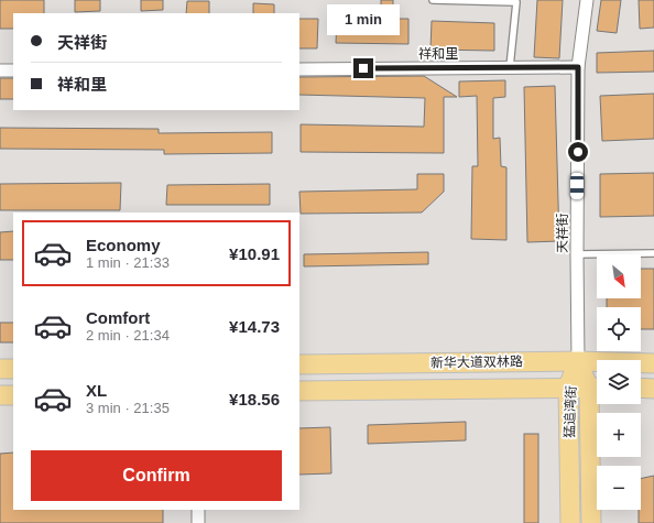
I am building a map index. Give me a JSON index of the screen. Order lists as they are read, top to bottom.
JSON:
{
  "streets": {
    "main road": ["新华大道双林路", "猛追湾街"],
    "street": ["祥和里", "天祥街"]
  },
  "crossings": [
    ["祥和里", "天祥街"],
    ["天祥街", "新华大道双林路"],
    ["天祥街", "猛追湾街"],
    ["新华大道双林路", "猛追湾街"]
  ],
  "north": "bottom right",
  "page": {
    "bubble": "1 min",
    "banner": ["天祥街", "祥和里"],
    "list": [
      {
        "name": "Economy",
        "note": "1 min · 21:33",
        "value": "¥10.91"
      },
      {
        "name": "Comfort",
        "note": "2 min · 21:34",
        "value": "¥14.73"
      },
      {
        "name": "XL",
        "note": "3 min · 21:35",
        "value": "¥18.56"
      }
    ],
    "map_buttons": ["+", "−"],
    "buttons": "Confirm"
  }
}
